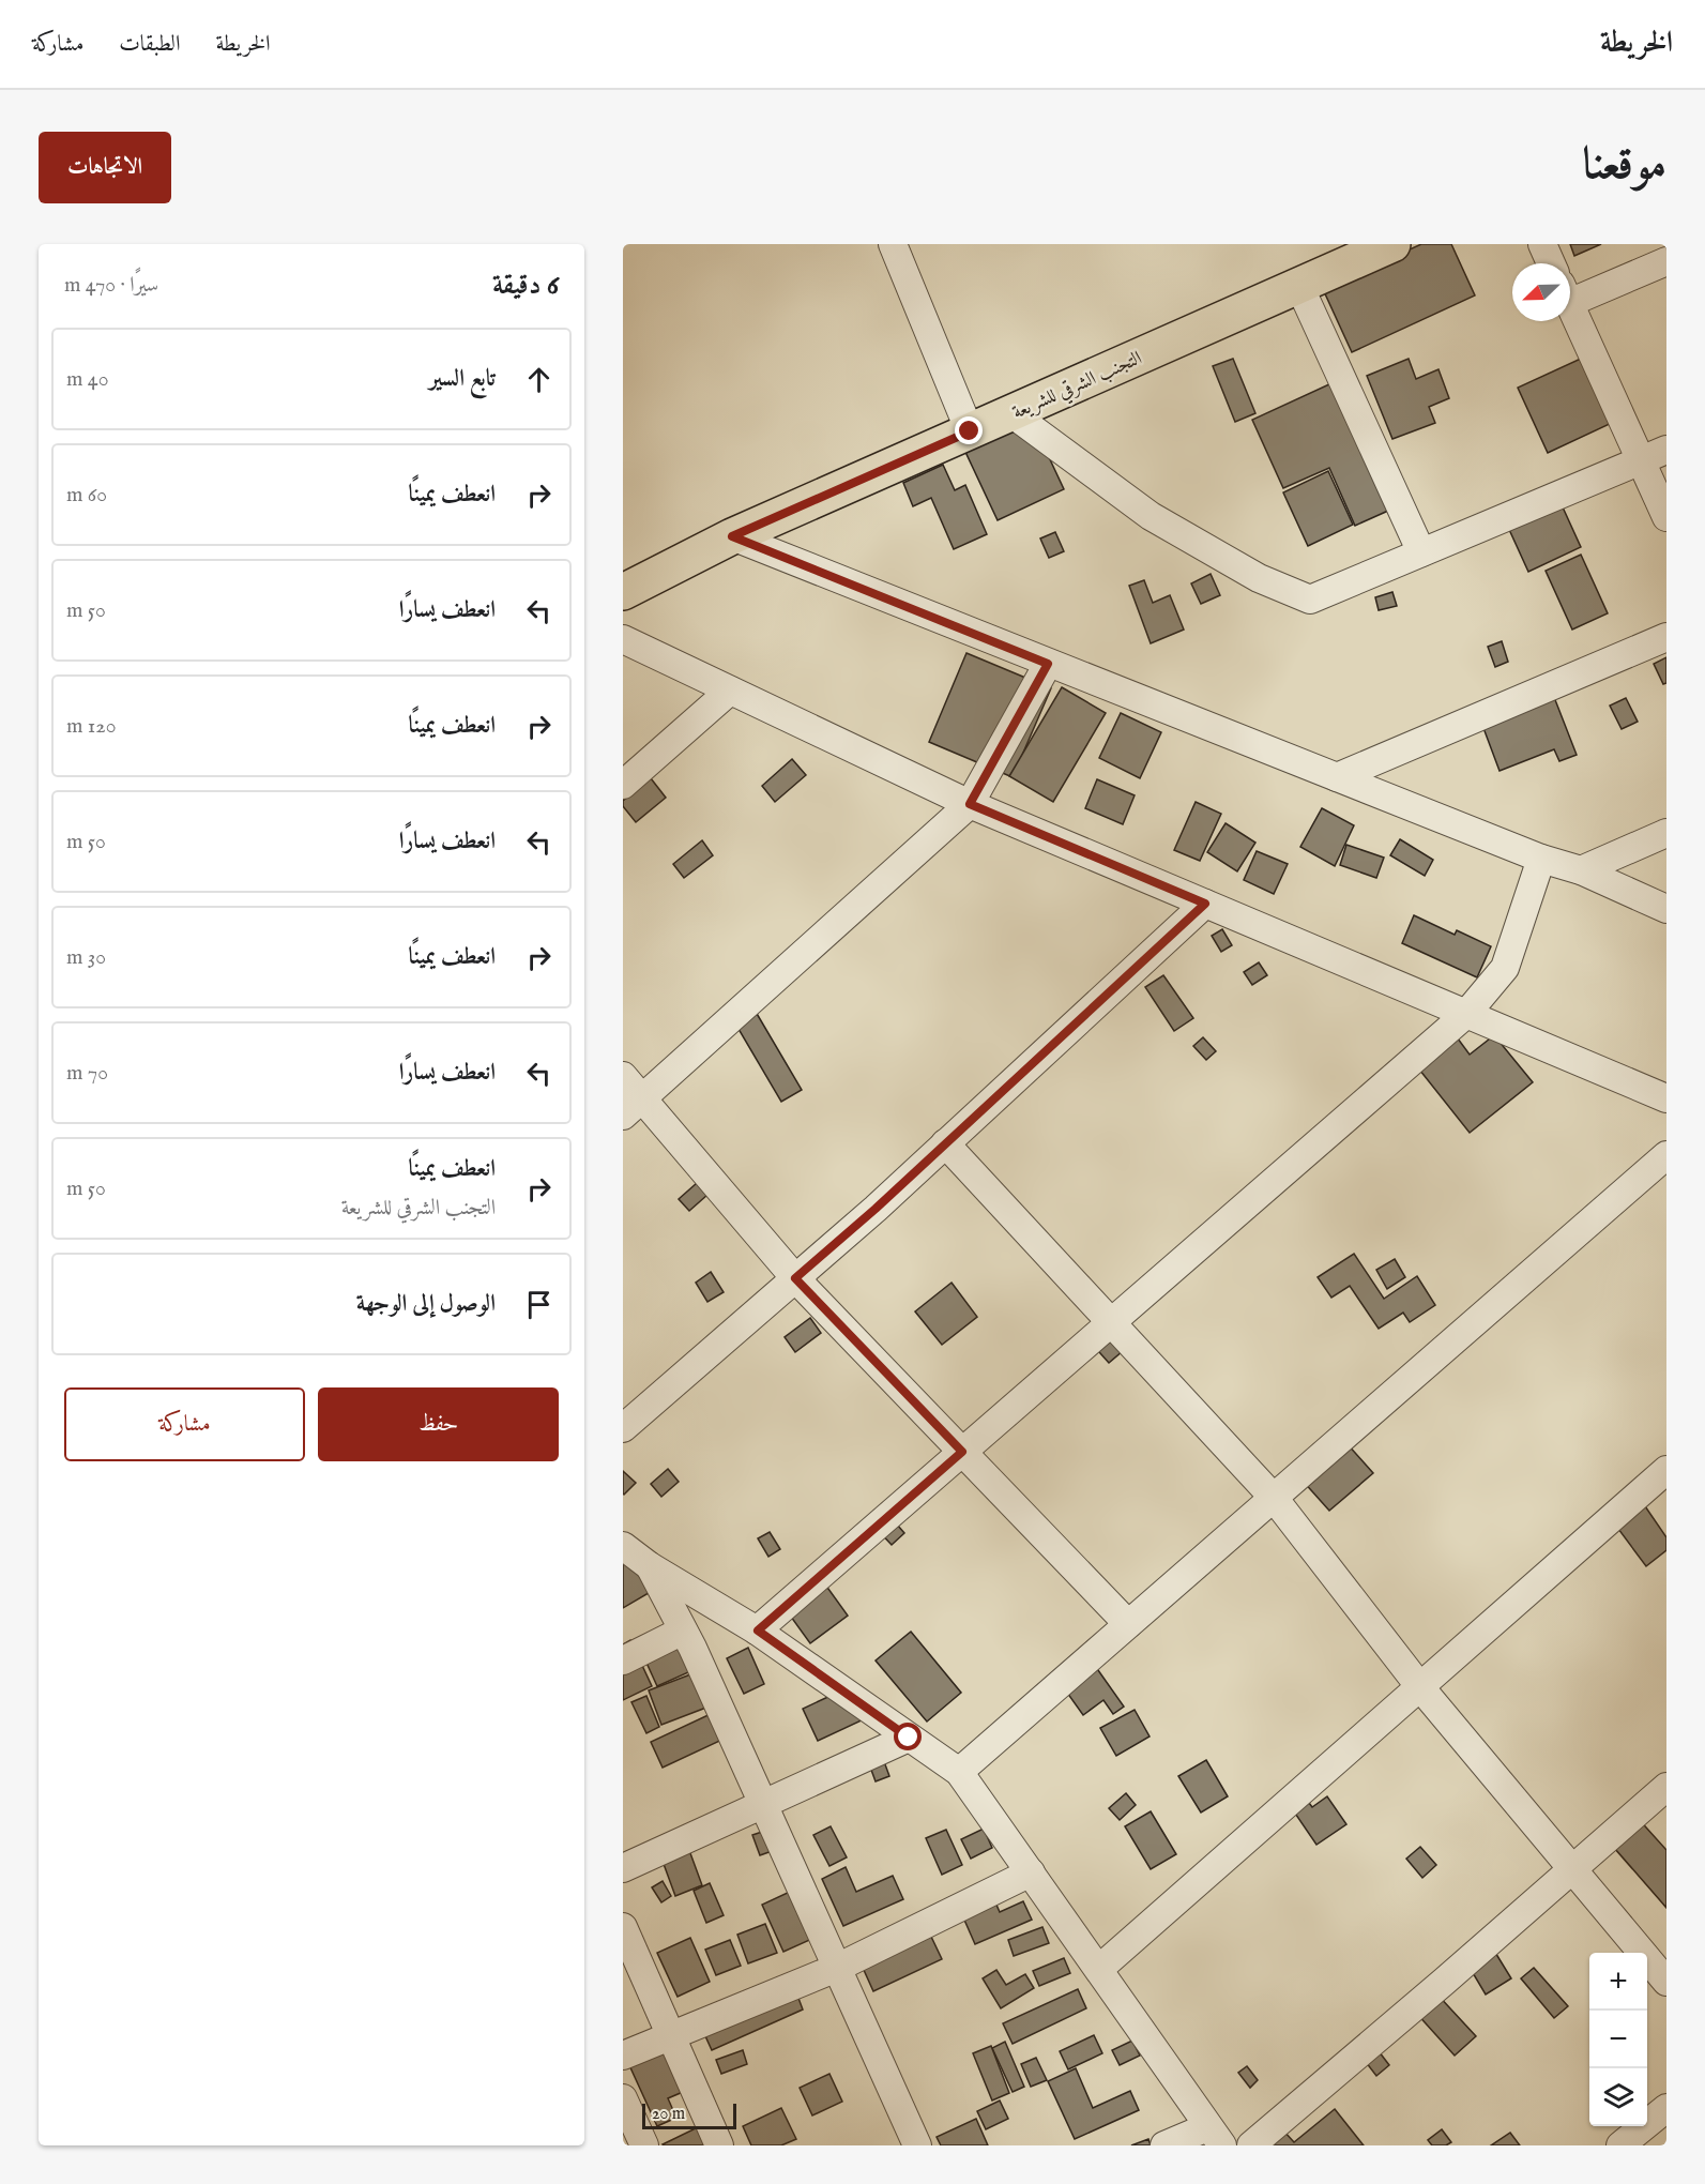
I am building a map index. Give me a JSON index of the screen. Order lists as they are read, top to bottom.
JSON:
{
  "streets": {
    "main road": ["التجنب الشرقي للشريعة"]
  },
  "scale_bar": "20 m",
  "north": "bottom left",
  "page": {
    "header": "الخريطة",
    "nav": ["الخريطة", "الطبقات", "مشاركة"],
    "title": "موقعنا",
    "buttons": [
      "الاتجاهات",
      ["حفظ", "مشاركة"]
    ],
    "heading": ["6 دقيقة", "سيرًا · 470 m"],
    "list": [
      ["تابع السير", "40 m"],
      ["انعطف يمينًا", "60 m"],
      ["انعطف يسارًا", "50 m"],
      ["انعطف يمينًا", "120 m"],
      ["انعطف يسارًا", "50 m"],
      ["انعطف يمينًا", "30 m"],
      ["انعطف يسارًا", "70 m"],
      ["انعطف يمينًا", "التجنب الشرقي للشريعة", "50 m"],
      "الوصول إلى الوجهة"
    ],
    "map_buttons": ["+", "−"],
    "scale": "20 m"
  }
}
